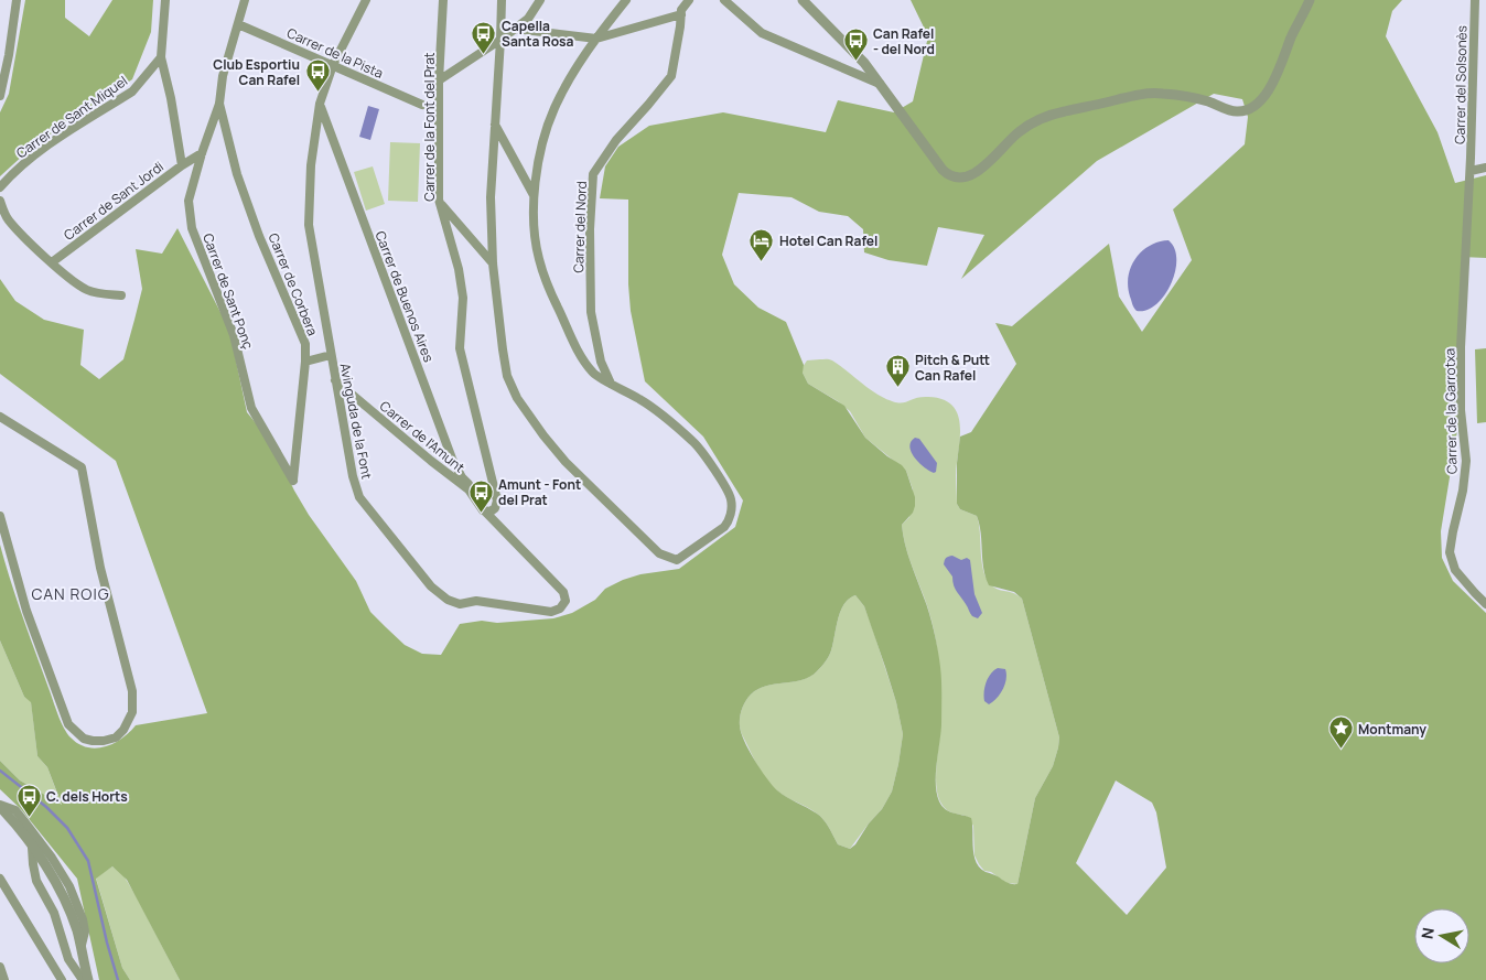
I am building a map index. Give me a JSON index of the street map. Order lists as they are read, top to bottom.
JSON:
{
  "streets": {
    "street": [
      "Carrer de la Pista",
      "Carrer del Solsonès",
      "Carrer de Sant Miquel",
      "Carrer de la Font del Prat",
      "Carrer de Sant Jordi",
      "Carrer del Nord",
      "Carrer de Corbera",
      "Carrer de Sant Ponç",
      "Carrer de Buenos Aires",
      "Carrer de la Garrotxa",
      "Avinguda de la Font",
      "Carrer de l'Amunt"
    ]
  },
  "crossings": [
    ["Carrer de la Pista", "Avinguda de la Font"],
    ["Carrer del Solsonès", "Carrer de la Garrotxa"],
    ["Carrer de Sant Miquel", "Carrer de Sant Jordi"],
    ["Carrer de Corbera", "Carrer de Sant Ponç"],
    ["Carrer de Buenos Aires", "Avinguda de la Font"],
    ["Carrer de Buenos Aires", "Carrer de l'Amunt"],
    ["Avinguda de la Font", "Carrer de l'Amunt"]
  ],
  "districts": ["CAN ROIG"],
  "places": {
    "bus stop": [
      "Capella Santa Rosa",
      "Can Rafel - del Nord",
      "Club Esportiu Can Rafel",
      "Amunt - Font del Prat",
      "C. dels Horts"
    ],
    "hotel": ["Hotel Can Rafel"],
    "building": ["Pitch & Putt Can Rafel"],
    "place": ["Montmany"]
  },
  "north": "left"
}
